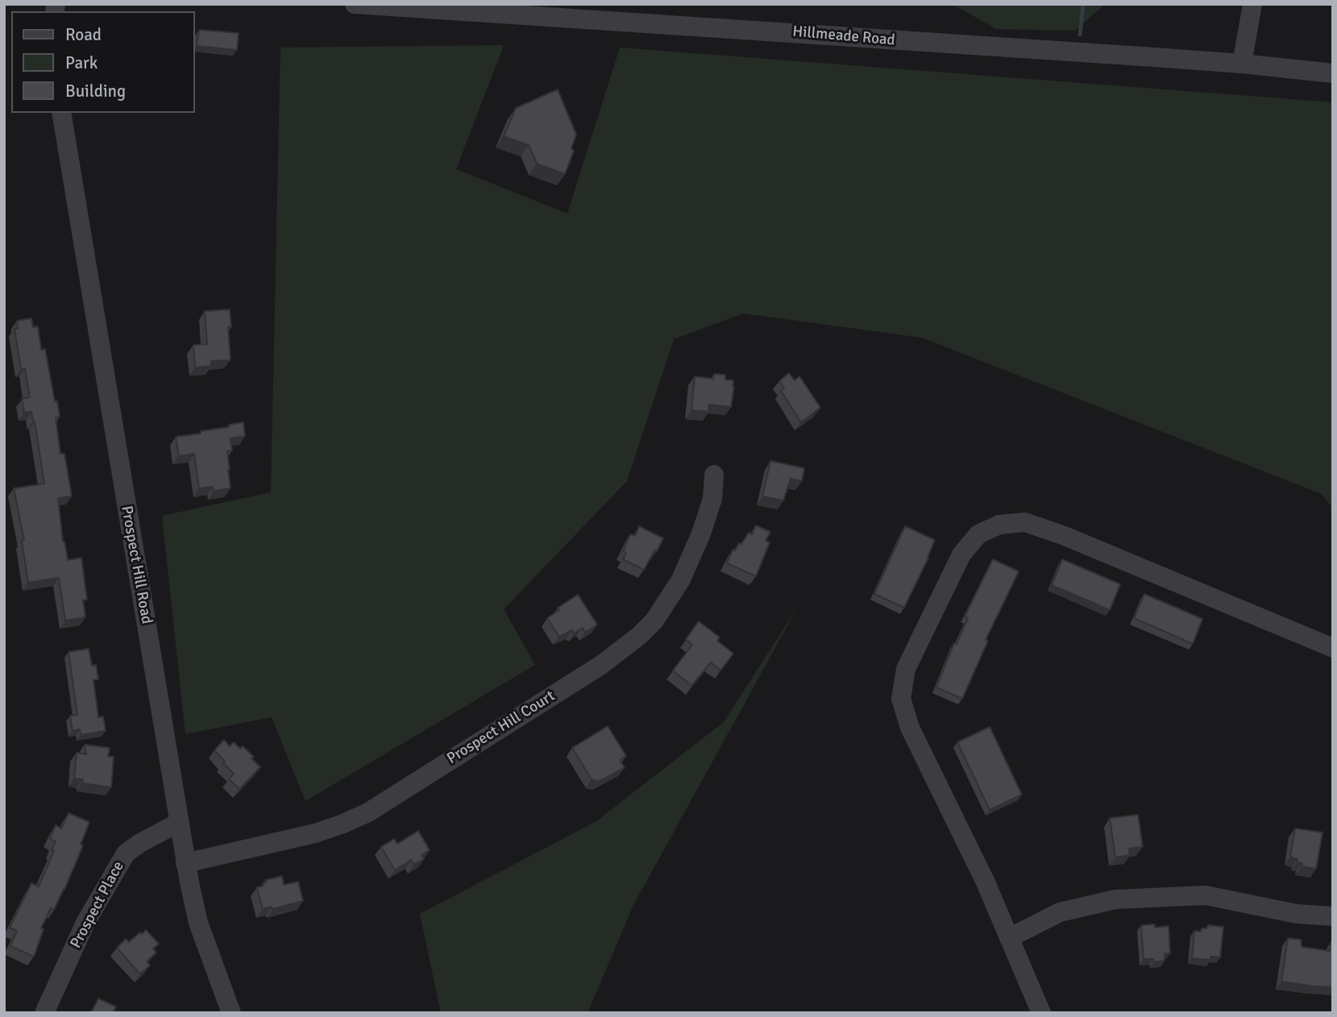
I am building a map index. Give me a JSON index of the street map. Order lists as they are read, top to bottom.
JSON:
{
  "streets": {
    "street": [
      "Hillmeade Road",
      "Prospect Hill Road",
      "Prospect Hill Court",
      "Prospect Place"
    ]
  },
  "crossings": [
    ["Prospect Hill Road", "Prospect Hill Court"],
    ["Prospect Hill Road", "Prospect Place"]
  ],
  "legend": ["Road", "Park", "Building"]
}
